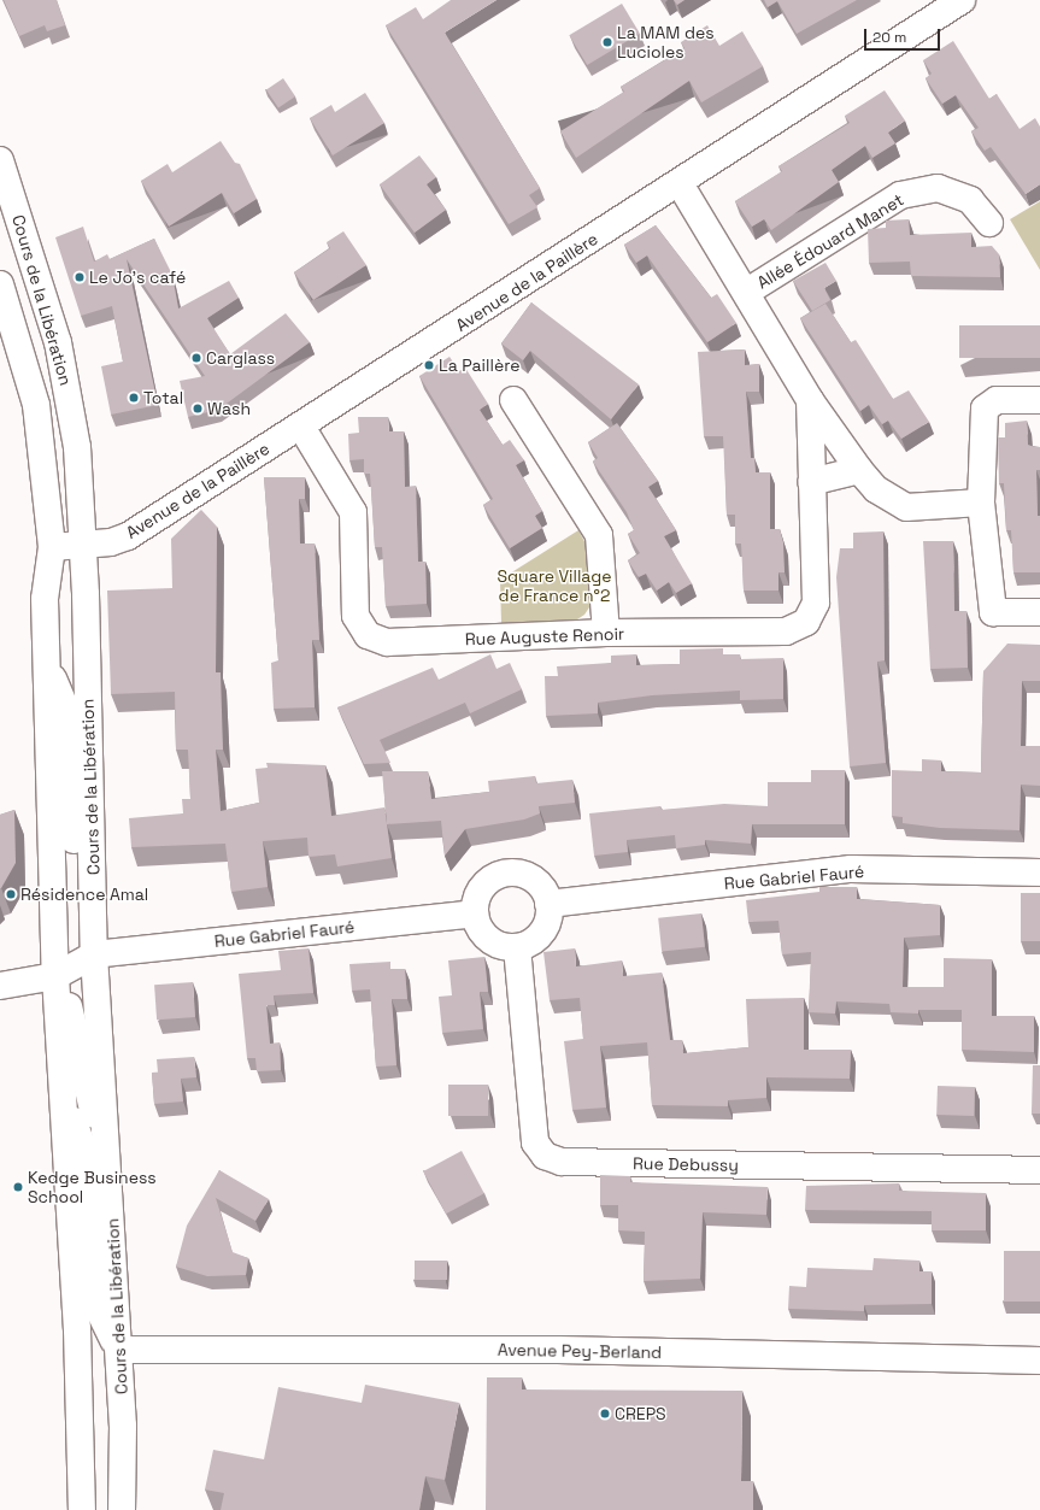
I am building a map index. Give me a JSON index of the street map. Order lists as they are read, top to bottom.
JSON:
{
  "streets": {
    "street": [
      "Allée Édouard Manet",
      "Avenue de la Paillère",
      "Cours de la Libération",
      "Rue Auguste Renoir",
      "Rue Gabriel Fauré",
      "Rue Debussy",
      "Avenue Pey-Berland"
    ]
  },
  "crossings": [
    ["Allée Édouard Manet", "Rue Auguste Renoir"],
    ["Avenue de la Paillère", "Cours de la Libération"],
    ["Avenue de la Paillère", "Rue Auguste Renoir"],
    ["Cours de la Libération", "Rue Gabriel Fauré"],
    ["Cours de la Libération", "Avenue Pey-Berland"],
    ["Rue Gabriel Fauré", "Rue Debussy"]
  ],
  "parks": ["Square Village de France n°2"],
  "places": [
    "La MAM des Lucioles",
    "Le Jo’s café",
    "Carglass",
    "La Paillère",
    "Total",
    "Wash",
    "Résidence Amal",
    "Kedge Business School",
    "CREPS"
  ],
  "scale_bar": "20 m"
}
